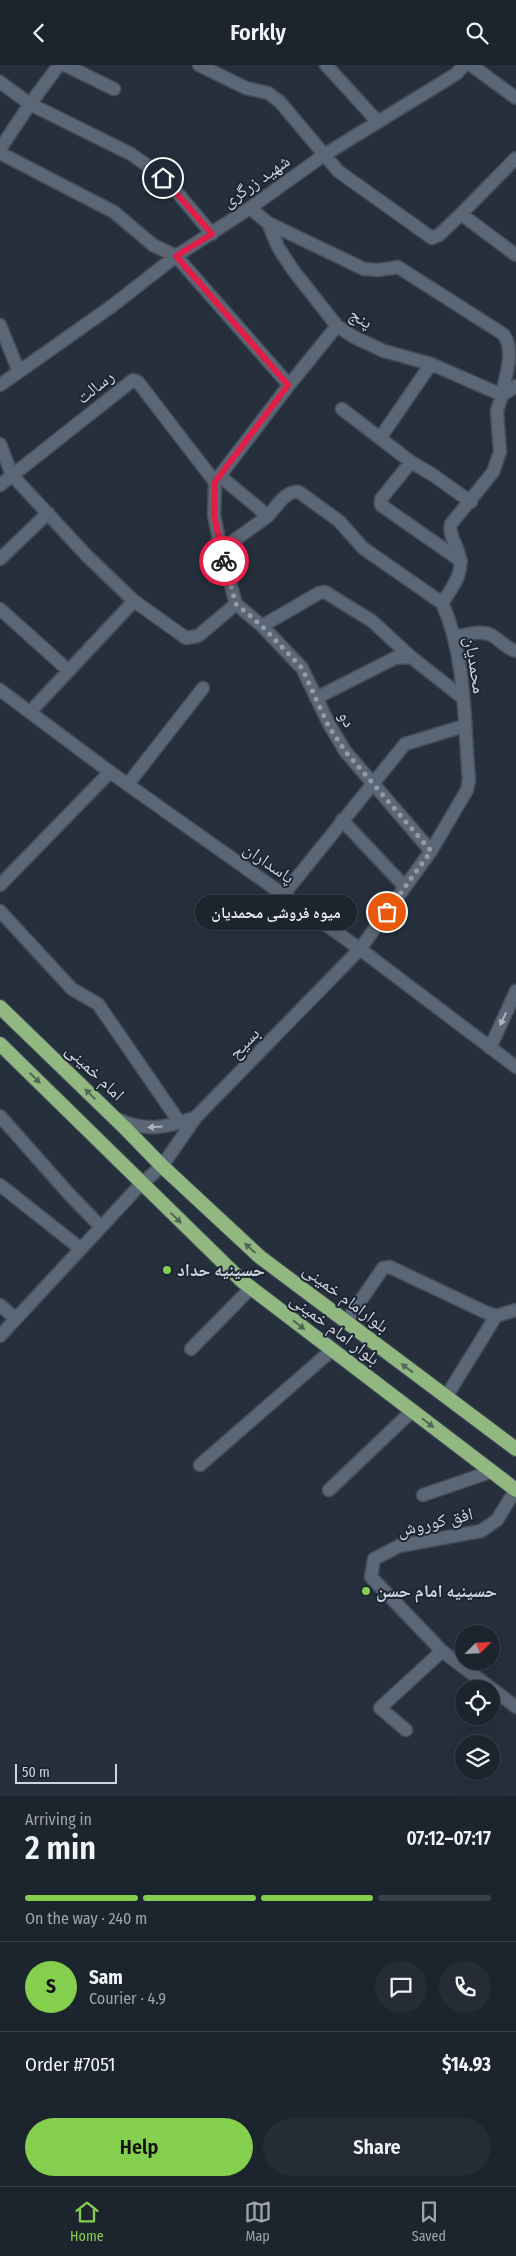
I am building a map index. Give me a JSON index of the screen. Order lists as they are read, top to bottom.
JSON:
{
  "streets": {
    "highway": ["امام خمینی", "بلوارامام خمینی", "بلوار امام خمینی"],
    "street": [
      "شهید زرگری",
      "پنج",
      "رسالت",
      "محمدیان",
      "دو",
      "پاسداران",
      "بسیح",
      "افق کوروش"
    ]
  },
  "crossings": [
    ["شهید زرگری", "پنج"],
    ["محمدیان", "دو"],
    ["محمدیان", "پاسداران"],
    ["محمدیان", "بسیح"],
    ["پاسداران", "بسیح"],
    ["بسیح", "امام خمینی"],
    ["بسیح", "بلوارامام خمینی"],
    ["بسیح", "بلوار امام خمینی"],
    ["امام خمینی", "بلوارامام خمینی"],
    ["بلوار امام خمینی", "افق کوروش"]
  ],
  "one_way": ["بلوارامام خمینی", "بلوار امام خمینی"],
  "places": ["میوه فروشی محمدیان", "حسینیه حداد", "حسینیه امام حسن"],
  "scale_bar": "50 m",
  "north": "top right",
  "page": {
    "header": "Forkly",
    "bubble": "میوه فروشی محمدیان",
    "scale": "50 m",
    "heading": ["2 min", "Arriving in", "07:12–07:17"],
    "panel": [
      "Sam",
      "Courier · 4.9",
      "Order #7051",
      "$14.93"
    ],
    "bar": "On the way · 240 m",
    "round": "S",
    "buttons": ["Help", "Share"],
    "tabs": ["Home", "Map", "Saved"]
  }
}
